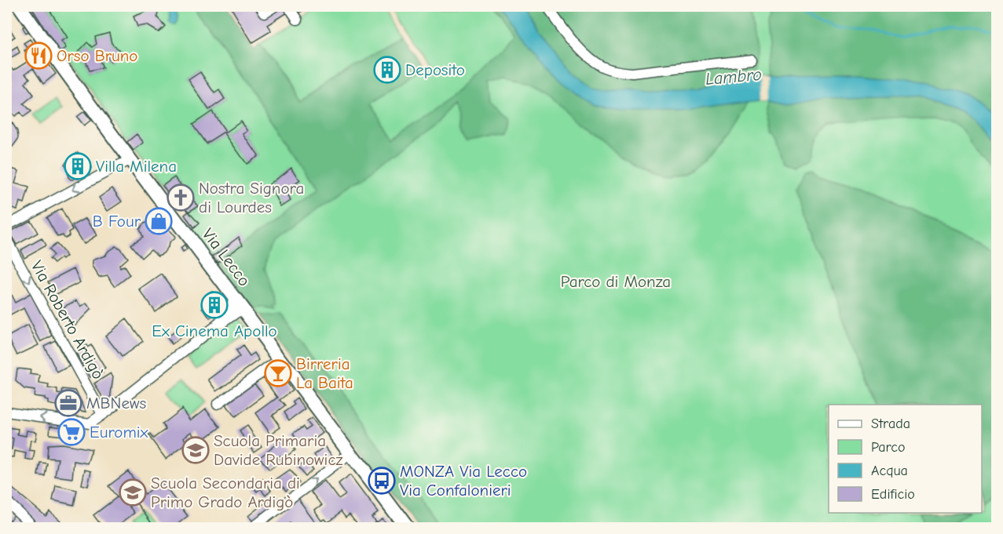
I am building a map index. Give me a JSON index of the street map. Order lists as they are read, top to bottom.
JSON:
{
  "streets": {
    "main road": ["Via Lecco"],
    "street": ["Via Roberto Ardigò"]
  },
  "one_way": ["Via Roberto Ardigò"],
  "water": ["Lambro"],
  "parks": ["Parco di Monza"],
  "places": {
    "restaurant": ["Orso Bruno"],
    "building": ["Deposito", "Villa Milena", "Ex Cinema Apollo"],
    "church": ["Nostra Signora di Lourdes"],
    "shop": ["B Four"],
    "bar": ["Birreria La Baita"],
    "office": ["MBNews"],
    "supermarket": ["Euromix"],
    "school or university": ["Scuola Primaria Davide Rubinowicz", "Scuola Secondaria di Primo Grado Ardigò"],
    "bus stop": ["MONZA Via Lecco Via Confalonieri"]
  },
  "legend": [
    "Strada",
    "Parco",
    "Acqua",
    "Edificio"
  ]
}
